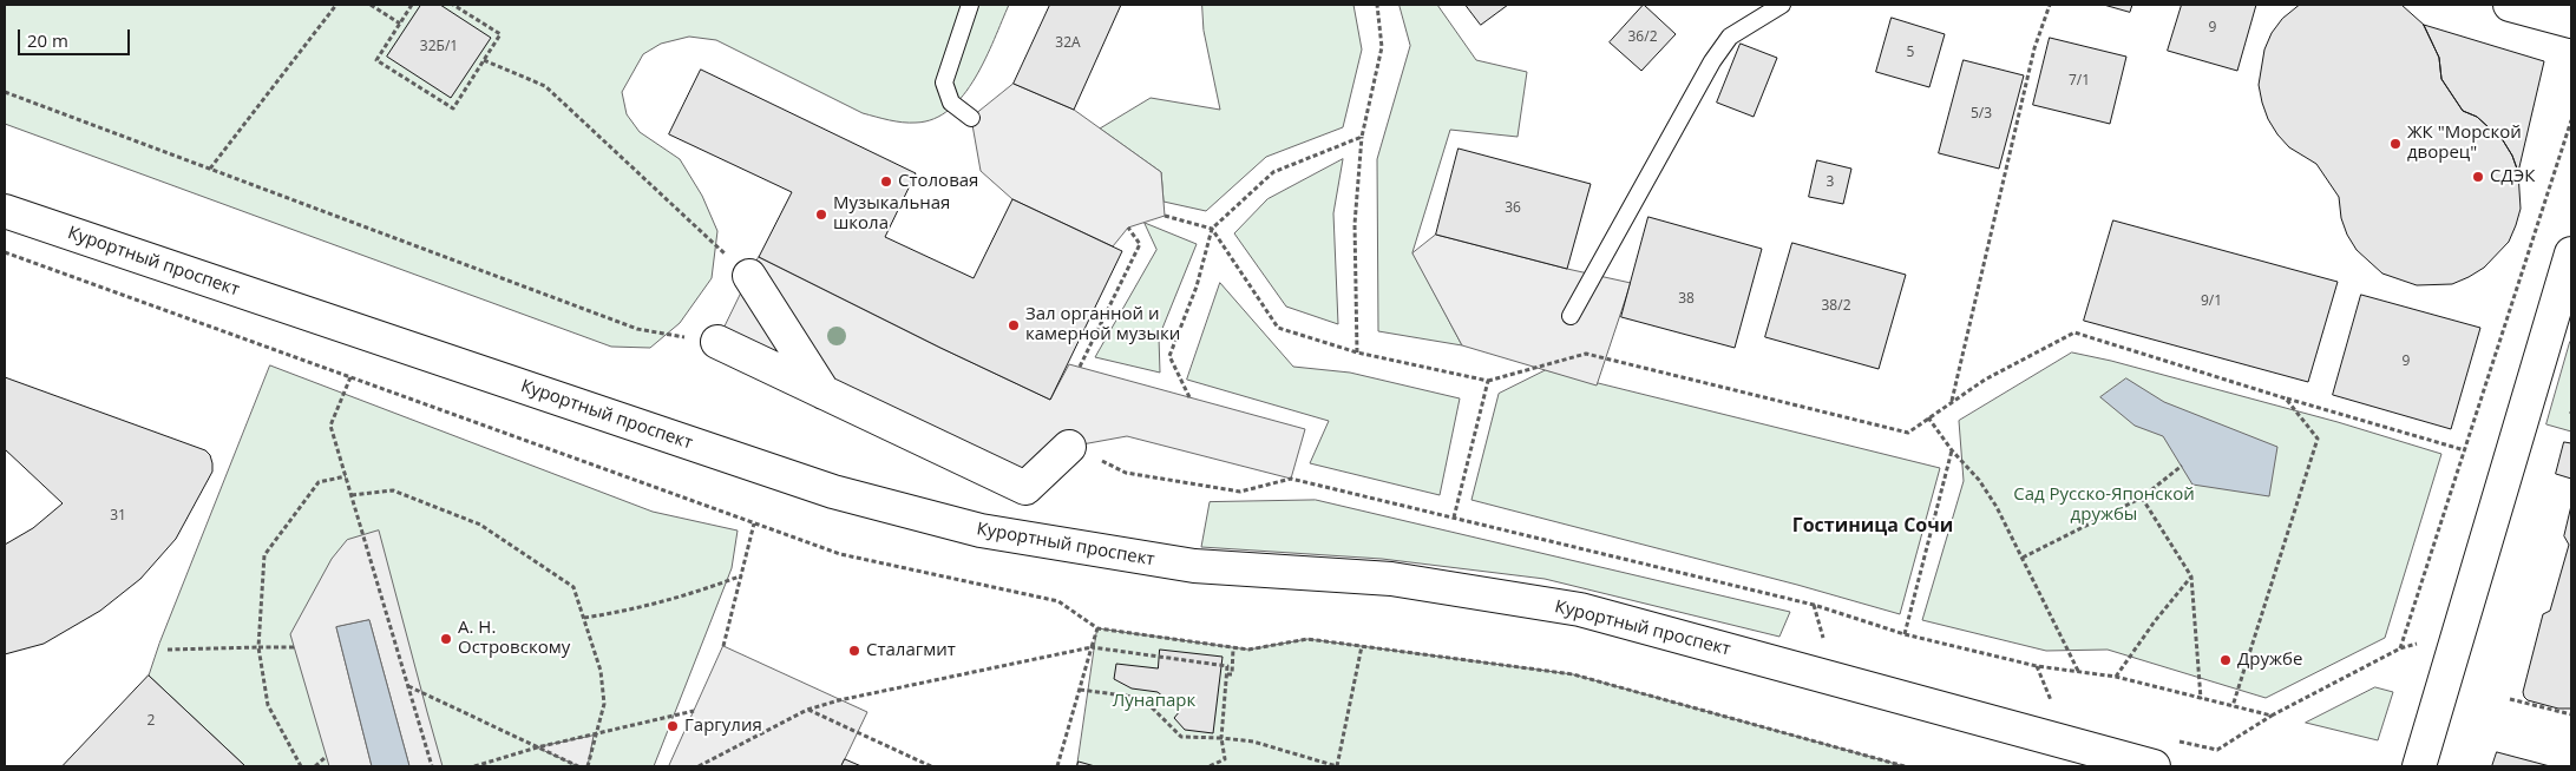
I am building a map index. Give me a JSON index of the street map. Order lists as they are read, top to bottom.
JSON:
{
  "streets": {
    "main road": ["Курортный проспект"]
  },
  "districts": ["Гостиница Сочи"],
  "parks": ["Сад Русско-Японской дружбы", "Лунапарк"],
  "places": [
    "ЖК \"Морской дворец\"",
    "СДЭК",
    "Столовая",
    "Музыкальная школа",
    "Зал органной и камерной музыки",
    "А. Н. Островскому",
    "Сталагмит",
    "Дружбе",
    "Гаргулия"
  ],
  "house_numbers": [
    "9",
    "36/2",
    "32А",
    "32Б/1",
    "5",
    "7/1",
    "5/3",
    "3",
    "36",
    "38",
    "9/1",
    "38/2",
    "9",
    "31",
    "2"
  ],
  "scale_bar": "20 m"
}
